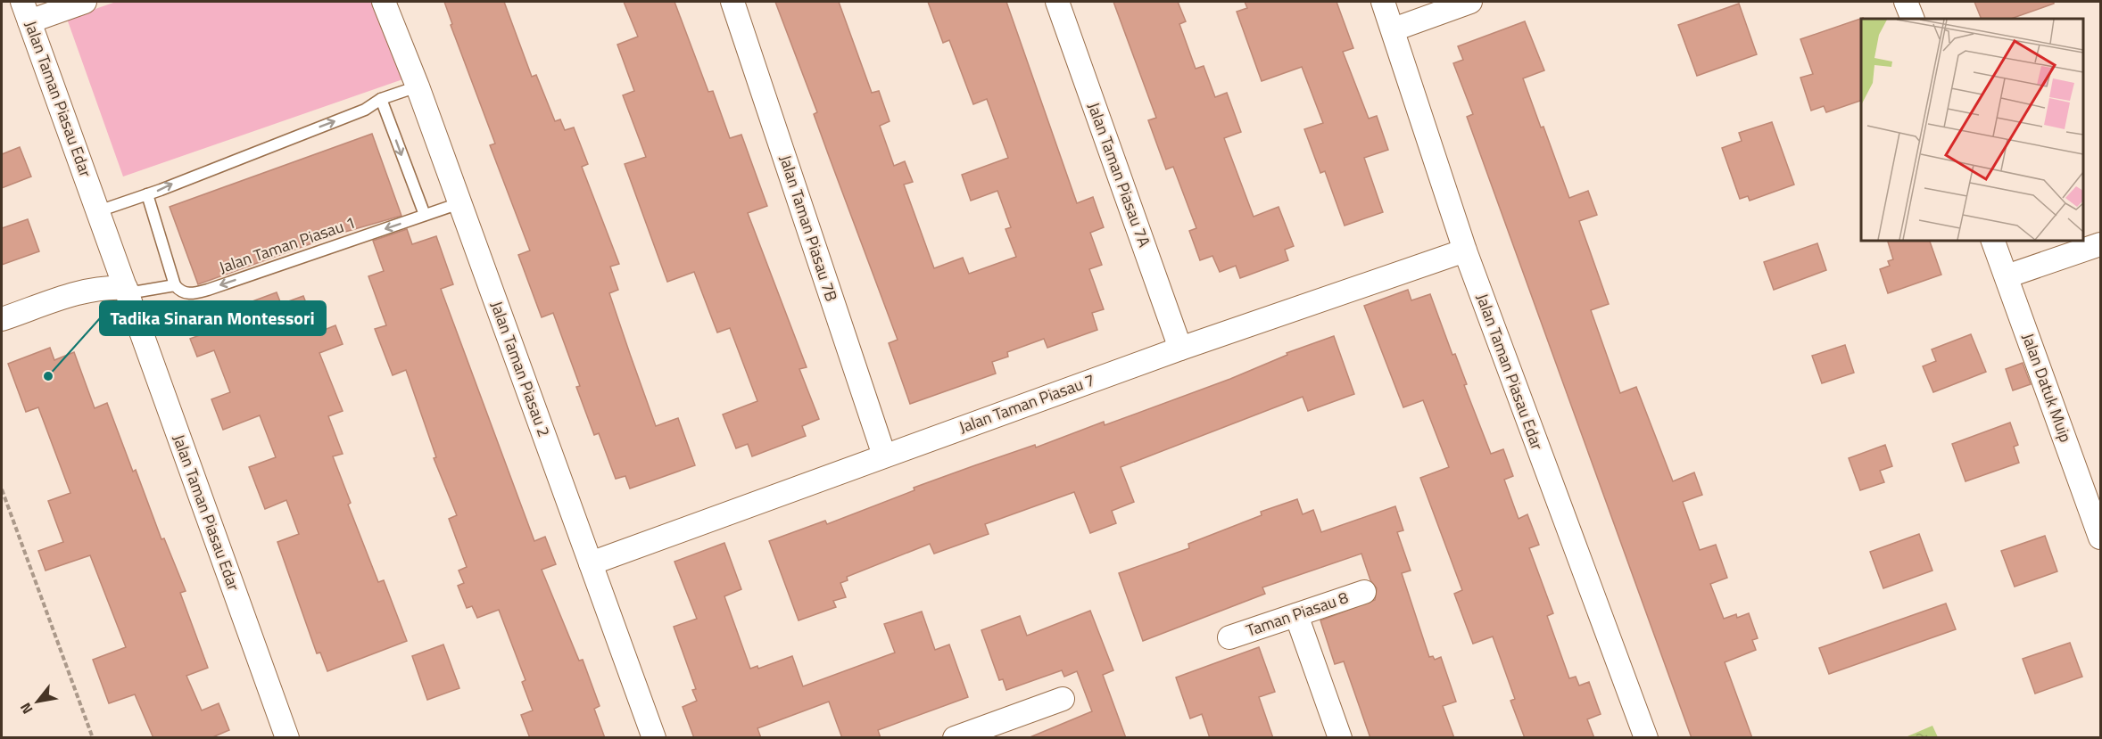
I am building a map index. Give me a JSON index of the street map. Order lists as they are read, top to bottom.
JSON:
{
  "streets": {
    "street": [
      "Jalan Taman Piasau Edar",
      "Jalan Taman Piasau 7A",
      "Jalan Taman Piasau 7B",
      "Jalan Taman Piasau 2",
      "Jalan Datuk Muip",
      "Jalan Taman Piasau 7",
      "Taman Piasau 8"
    ],
    "lane": ["Jalan Taman Piasau 1"]
  },
  "crossings": [
    ["Jalan Taman Piasau Edar", "Jalan Taman Piasau 1"],
    ["Jalan Taman Piasau Edar", "Jalan Taman Piasau 7"],
    ["Jalan Taman Piasau 7A", "Jalan Taman Piasau 7"],
    ["Jalan Taman Piasau 7B", "Jalan Taman Piasau 7"],
    ["Jalan Taman Piasau 1", "Jalan Taman Piasau 2"],
    ["Jalan Taman Piasau 2", "Jalan Taman Piasau 7"]
  ],
  "one_way": ["Jalan Taman Piasau 1"],
  "places": ["Tadika Sinaran Montessori"],
  "north": "bottom left"
}
